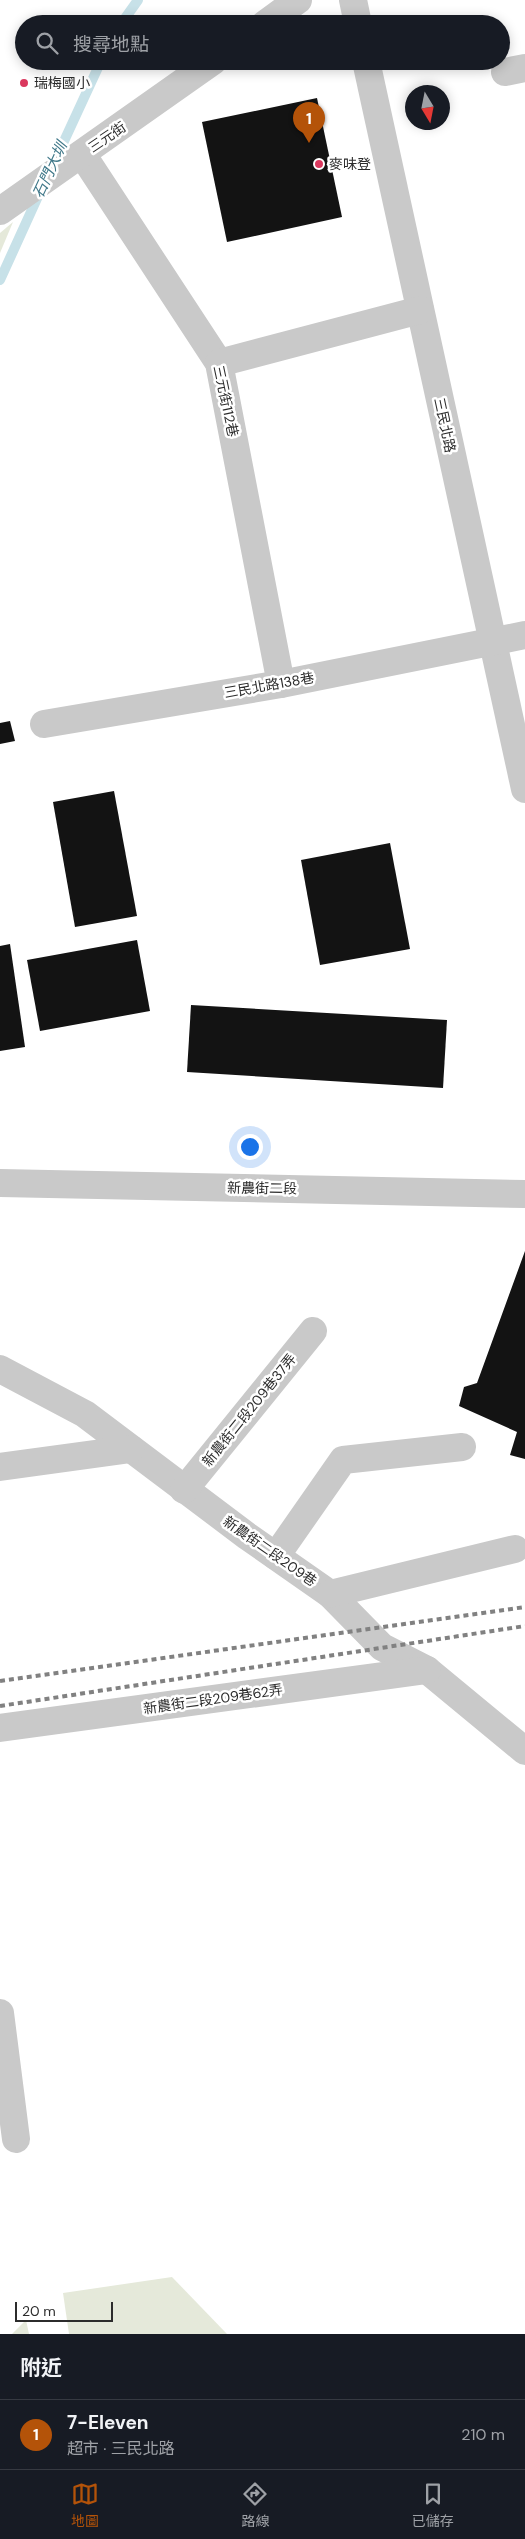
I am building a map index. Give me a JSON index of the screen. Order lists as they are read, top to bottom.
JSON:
{
  "streets": {
    "street": [
      "三元街",
      "三元街112巷",
      "三民北路",
      "三民北路138巷",
      "新農街二段",
      "新農街二段209巷37弄",
      "新農街二段209巷",
      "新農街二段209巷62弄"
    ]
  },
  "crossings": [
    ["三元街", "三元街112巷"],
    ["三元街112巷", "三民北路138巷"],
    ["三民北路", "三民北路138巷"],
    ["新農街二段209巷37弄", "新農街二段209巷"],
    ["新農街二段209巷", "新農街二段209巷62弄"]
  ],
  "water": ["石門大圳"],
  "places": ["瑞梅國小", "麥味登"],
  "scale_bar": "20 m",
  "north": "bottom",
  "page": {
    "search": "搜尋地點",
    "pins": "1",
    "scale": "20 m",
    "heading": "附近",
    "list": [
      {
        "mark": "1",
        "name": "7-Eleven",
        "note": "超市 · 三民北路",
        "value": "210 m"
      }
    ],
    "nav": ["地圖", "路線", "已儲存"]
  }
}
